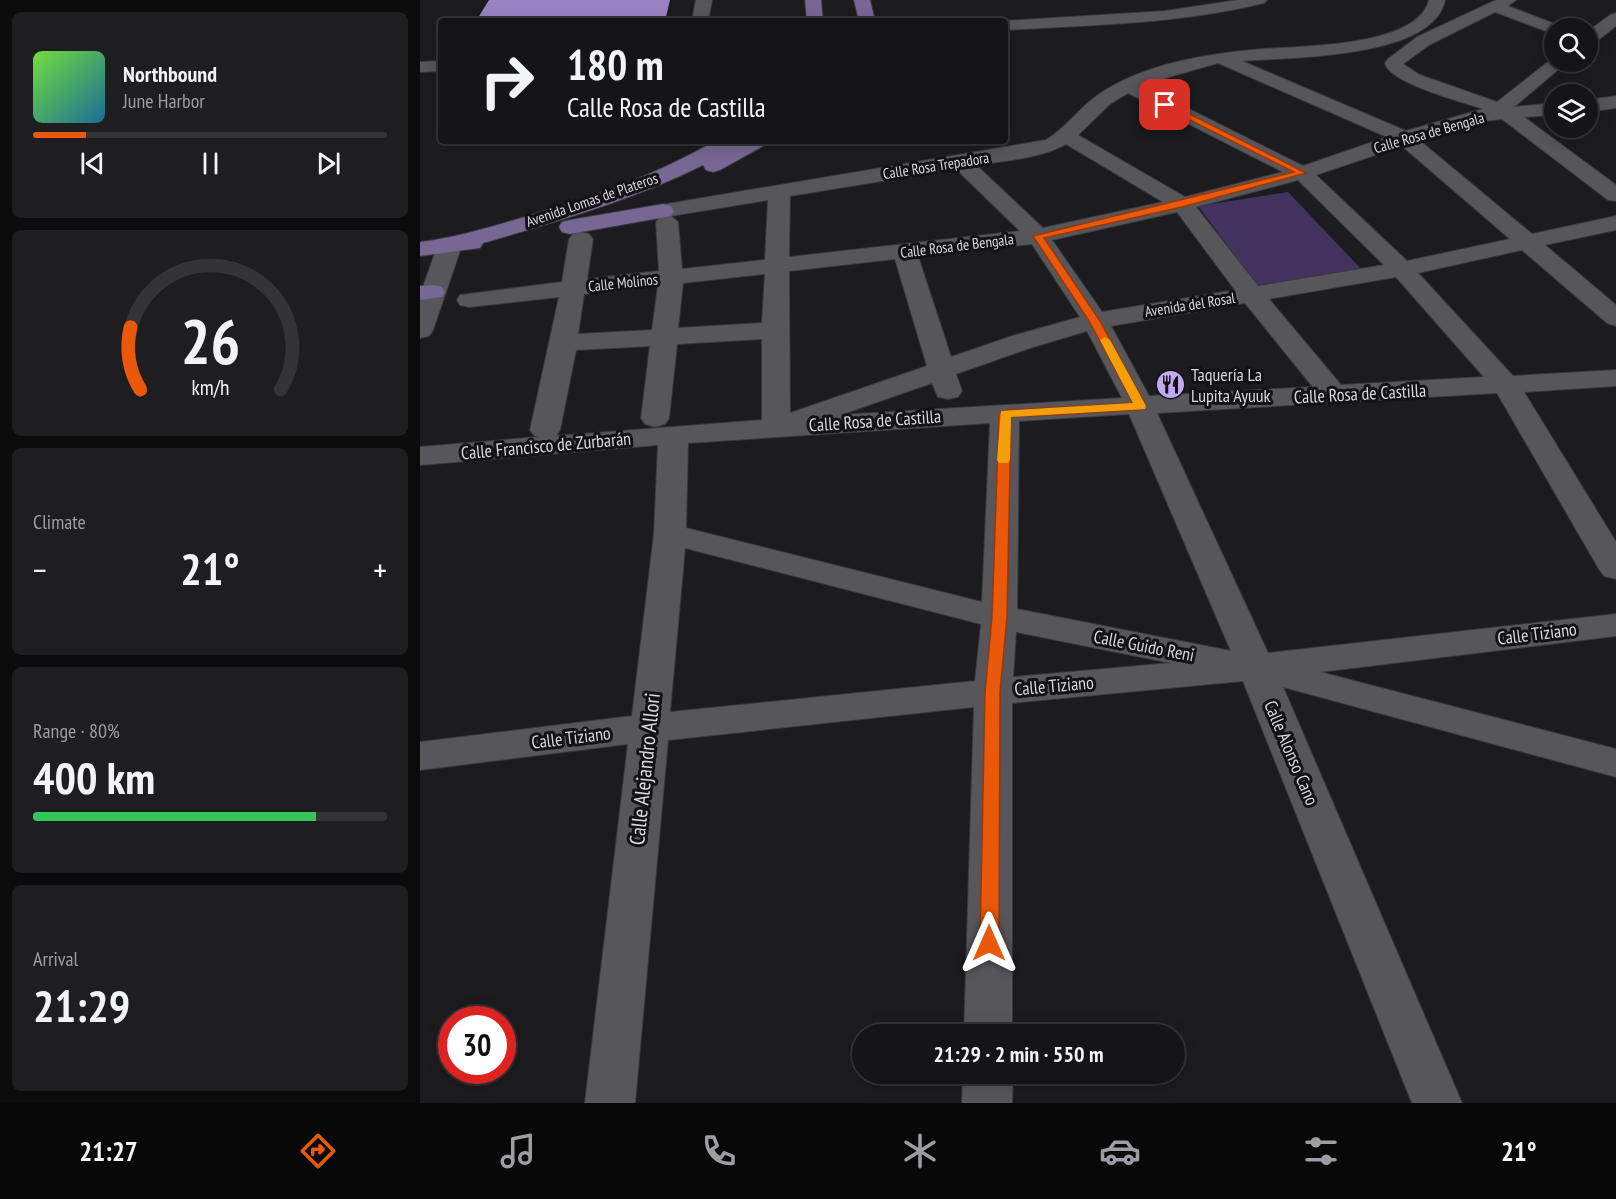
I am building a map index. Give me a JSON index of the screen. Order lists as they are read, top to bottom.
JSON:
{
  "streets": {
    "main road": ["Calle Rosa Trepadora", "Avenida Lomas de Plateros"],
    "street": [
      "Calle Rosa de Bengala",
      "Calle Molinos",
      "Avenida del Rosal",
      "Calle Rosa de Castilla",
      "Calle Francisco de Zurbarán",
      "Calle Tiziano",
      "Calle Guido Reni",
      "Calle Alonso Cano",
      "Calle Alejandro Allori"
    ]
  },
  "crossings": [
    ["Calle Rosa de Bengala", "Calle Molinos"],
    ["Calle Rosa de Bengala", "Calle Alonso Cano"],
    ["Calle Rosa Trepadora", "Avenida Lomas de Plateros"],
    ["Calle Rosa Trepadora", "Calle Alonso Cano"],
    ["Calle Rosa Trepadora", "Calle Alejandro Allori"],
    ["Avenida Lomas de Plateros", "Calle Alejandro Allori"],
    ["Calle Molinos", "Calle Alejandro Allori"],
    ["Avenida del Rosal", "Calle Rosa de Castilla"],
    ["Avenida del Rosal", "Calle Alonso Cano"],
    ["Calle Rosa de Castilla", "Calle Francisco de Zurbarán"],
    ["Calle Rosa de Castilla", "Calle Alonso Cano"],
    ["Calle Rosa de Castilla", "Calle Alejandro Allori"],
    ["Calle Francisco de Zurbarán", "Calle Alejandro Allori"],
    ["Calle Tiziano", "Calle Guido Reni"],
    ["Calle Tiziano", "Calle Alonso Cano"],
    ["Calle Tiziano", "Calle Alejandro Allori"],
    ["Calle Guido Reni", "Calle Alonso Cano"],
    ["Calle Guido Reni", "Calle Alejandro Allori"]
  ],
  "places": {
    "restaurant": ["Taquería La Lupita Ayuuk"]
  },
  "page": {
    "turn": ["180 m", "Calle Rosa de Castilla"],
    "song": ["Northbound", "June Harbor"],
    "tile": [
      "Climate",
      ["Range · 80%", "400 km"],
      ["Arrival", "21:29"]
    ],
    "heat": ["−", "21°", "+"],
    "limit": "30",
    "trip": "21:29 · 2 min · 550 m",
    "tabs": ["21:27", "21°"],
    "gauge": ["26", "km/h"]
  }
}
